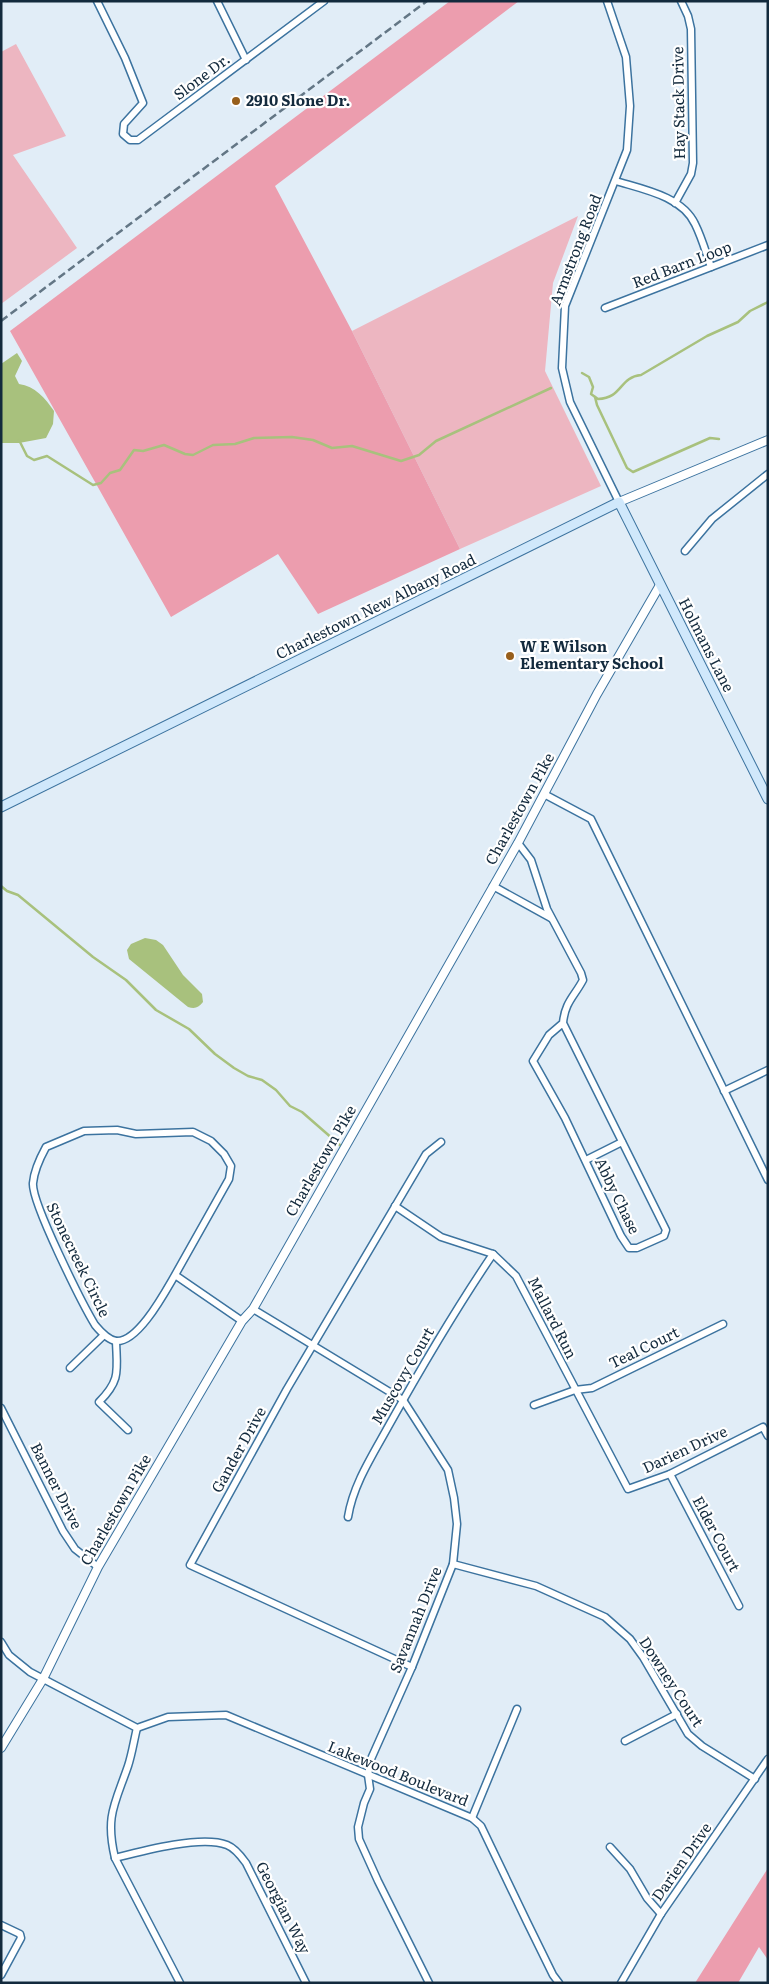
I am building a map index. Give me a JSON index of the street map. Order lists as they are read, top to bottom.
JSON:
{
  "streets": {
    "main road": ["Charlestown New Albany Road", "Holmans Lane"],
    "street": [
      "Slone Dr.",
      "Hay Stack Drive",
      "Armstrong Road",
      "Red Barn Loop",
      "Charlestown Pike",
      "Abby Chase",
      "Stonecreek Circle",
      "Mallard Run",
      "Teal Court",
      "Muscovy Court",
      "Gander Drive",
      "Darien Drive",
      "Banner Drive",
      "Elder Court",
      "Savannah Drive",
      "Downey Court",
      "Lakewood Boulevard",
      "Georgian Way"
    ]
  },
  "crossings": [
    ["Armstrong Road", "Charlestown New Albany Road"],
    ["Armstrong Road", "Holmans Lane"],
    ["Charlestown New Albany Road", "Holmans Lane"],
    ["Holmans Lane", "Charlestown Pike"],
    ["Charlestown Pike", "Banner Drive"],
    ["Charlestown Pike", "Savannah Drive"],
    ["Mallard Run", "Teal Court"],
    ["Mallard Run", "Muscovy Court"],
    ["Mallard Run", "Gander Drive"],
    ["Mallard Run", "Darien Drive"],
    ["Teal Court", "Darien Drive"],
    ["Muscovy Court", "Savannah Drive"],
    ["Gander Drive", "Savannah Drive"],
    ["Darien Drive", "Elder Court"],
    ["Darien Drive", "Downey Court"],
    ["Savannah Drive", "Downey Court"],
    ["Savannah Drive", "Lakewood Boulevard"]
  ],
  "places": ["2910 Slone Dr.", "W E Wilson Elementary School"]
}
